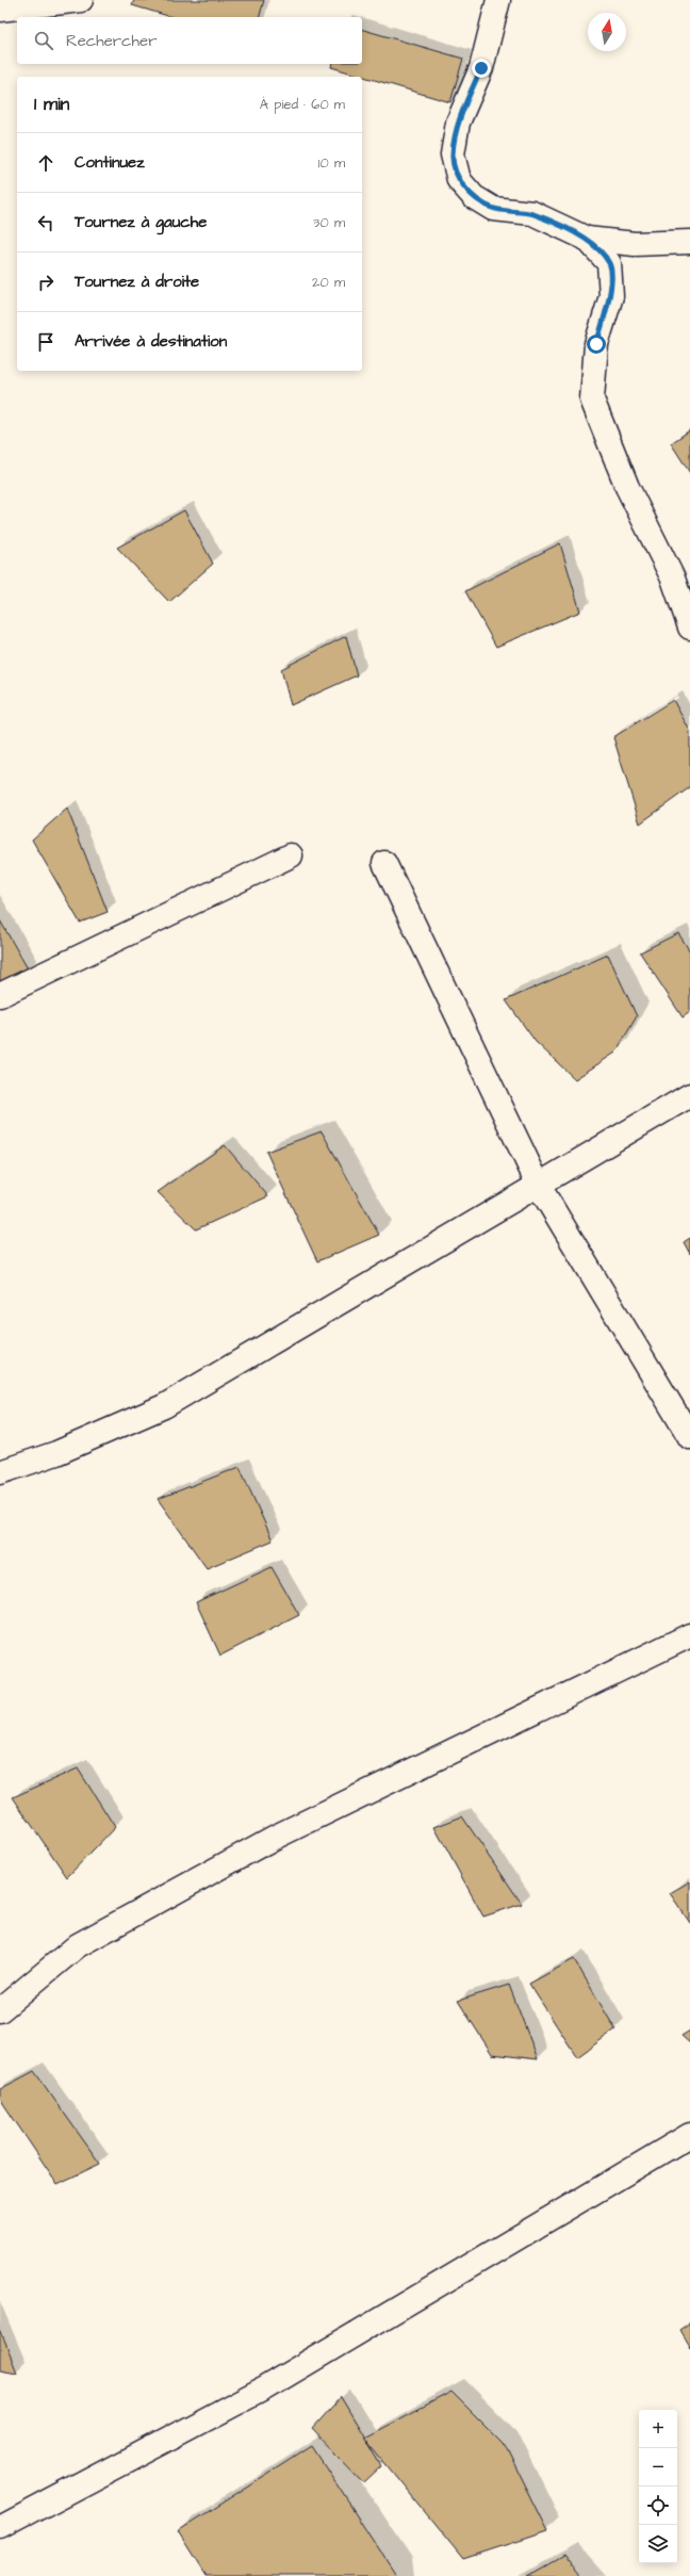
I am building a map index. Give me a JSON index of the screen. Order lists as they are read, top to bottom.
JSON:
{
  "north": "top",
  "page": {
    "search": "Rechercher",
    "heading": ["1 min", "À pied · 60 m"],
    "list": [
      ["Continuez", "10 m"],
      ["Tournez à gauche", "30 m"],
      ["Tournez à droite", "20 m"],
      "Arrivée à destination"
    ],
    "map_buttons": ["+", "−"]
  }
}
